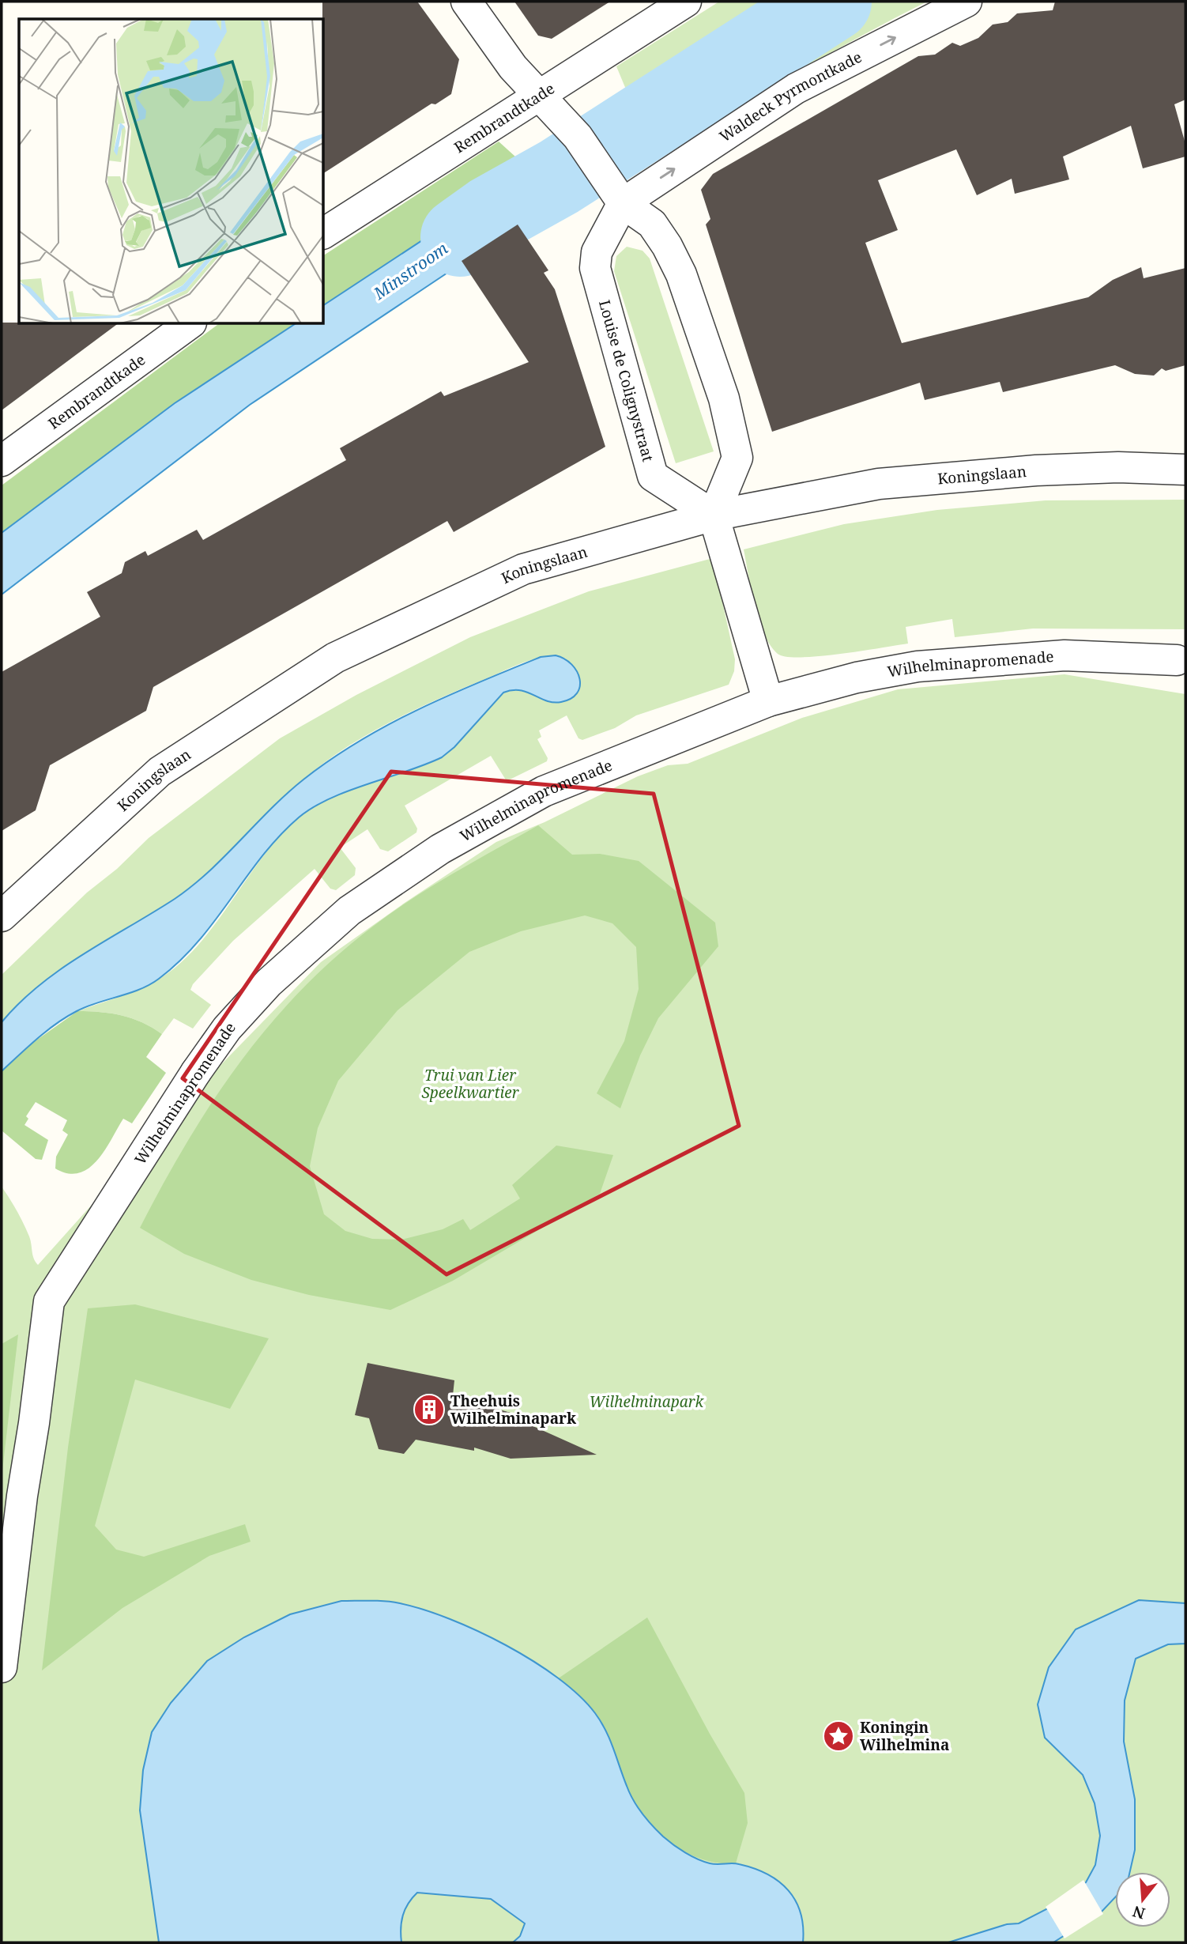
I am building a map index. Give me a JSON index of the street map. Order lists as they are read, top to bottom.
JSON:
{
  "streets": {
    "street": [
      "Waldeck Pyrmontkade",
      "Rembrandtkade",
      "Louise de Colignystraat",
      "Koningslaan",
      "Wilhelminapromenade"
    ]
  },
  "crossings": [
    ["Waldeck Pyrmontkade", "Louise de Colignystraat"],
    ["Louise de Colignystraat", "Koningslaan"]
  ],
  "one_way": ["Waldeck Pyrmontkade"],
  "water": ["Minstroom"],
  "parks": ["Trui van Lier Speelkwartier", "Wilhelminapark"],
  "places": {
    "building": ["Theehuis Wilhelminapark"],
    "place": ["Koningin Wilhelmina"]
  },
  "north": "bottom"
}
